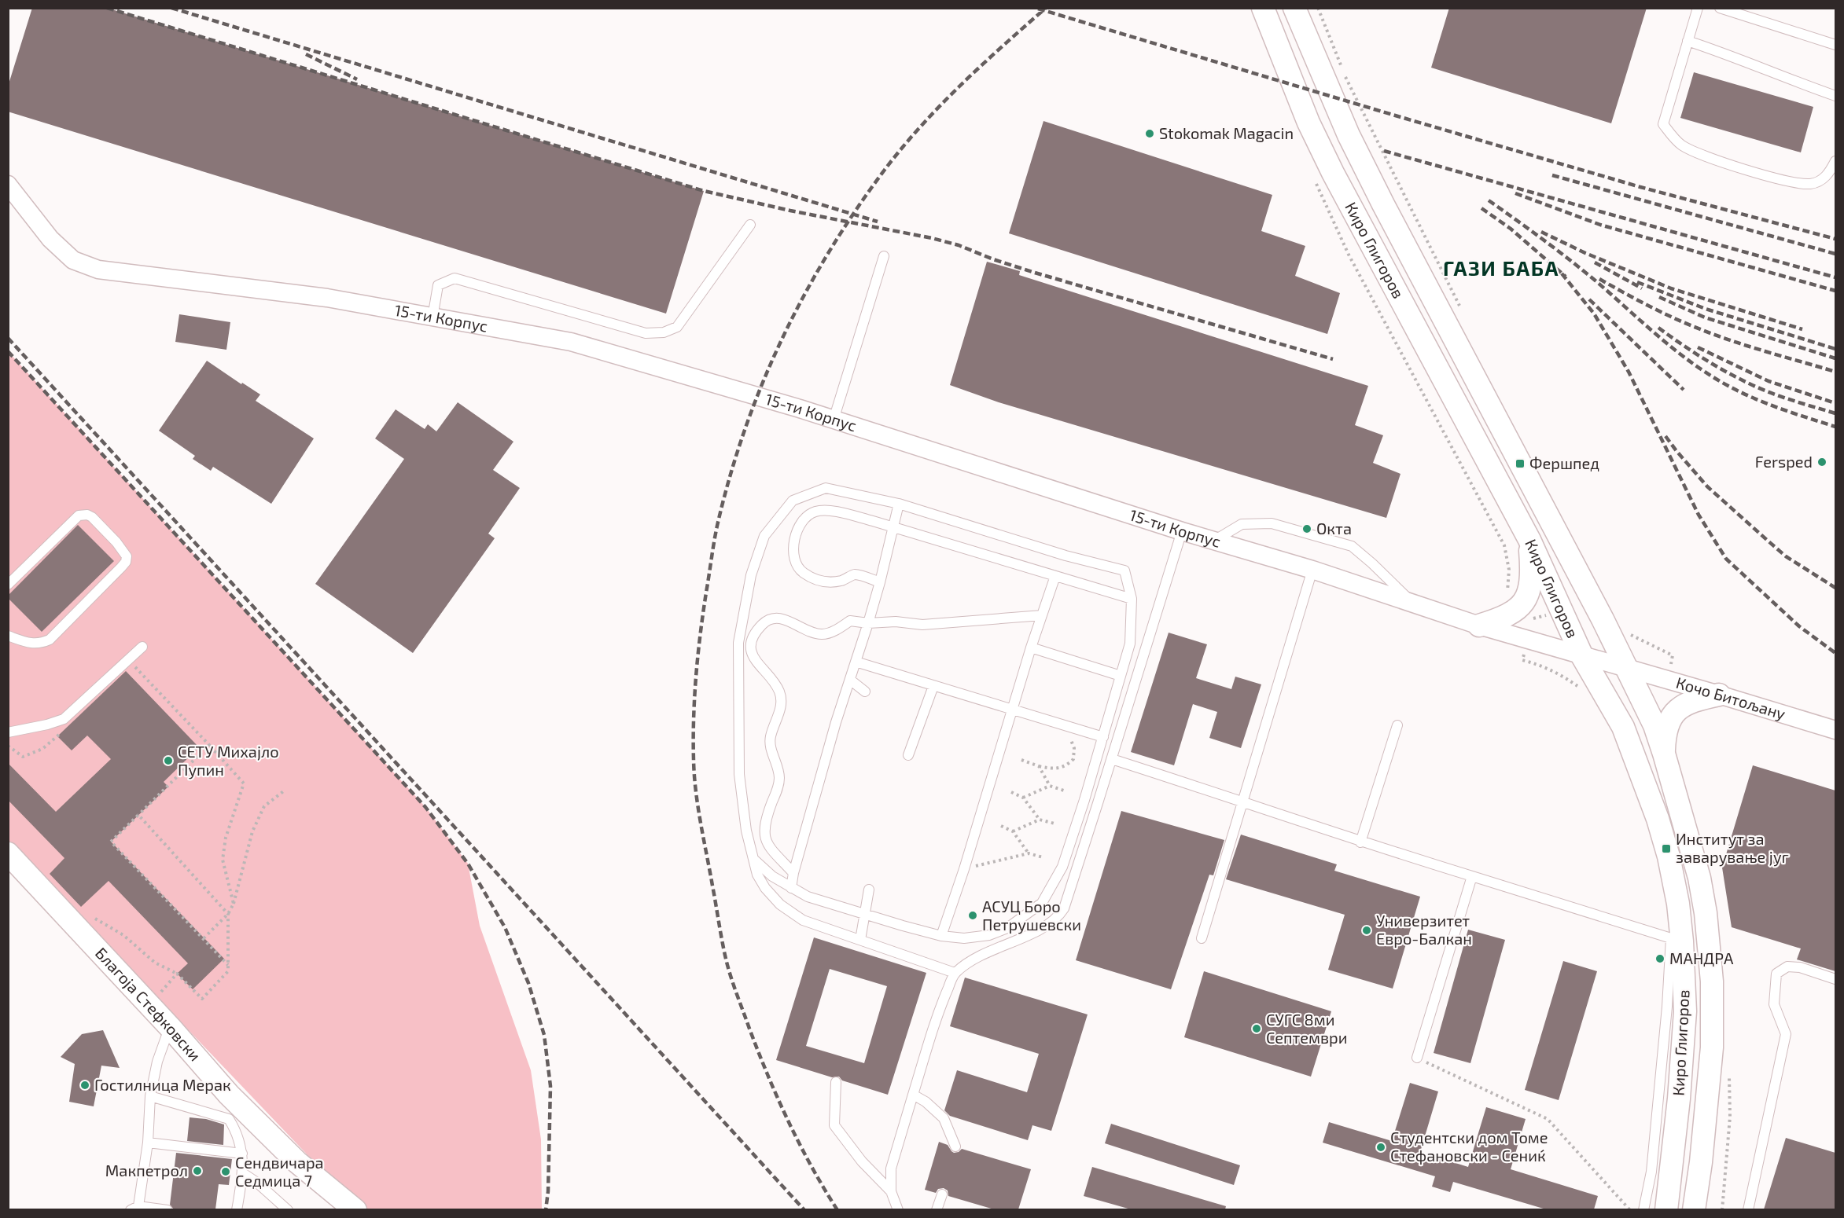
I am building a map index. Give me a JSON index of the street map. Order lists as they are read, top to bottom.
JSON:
{
  "streets": {
    "street": [
      "Киро Глигоров",
      "15-ти Корпус",
      "Кочо Битољану",
      "Благоја Стефковски"
    ]
  },
  "crossings": [
    ["Киро Глигоров", "15-ти Корпус"],
    ["Киро Глигоров", "Кочо Битољану"],
    ["15-ти Корпус", "Кочо Битољану"]
  ],
  "districts": ["ГАЗИ БАБА"],
  "places": {
    "other": [
      "Stokomak Magacin",
      "Fersped",
      "Окта",
      "СЕТУ Михајло Пупин",
      "АСУЦ Боро Петрушевски",
      "Универзитет Евро-Балкан",
      "МАНДРА",
      "СУГС 8ми Септември",
      "Гостилница Мерак",
      "Студентски дом Томе Стефановски - Сениќ",
      "Макпетрол",
      "Сендвичара Седмица 7"
    ],
    "transit": ["Фершпед", "Институт за заварување југ"]
  }
}
